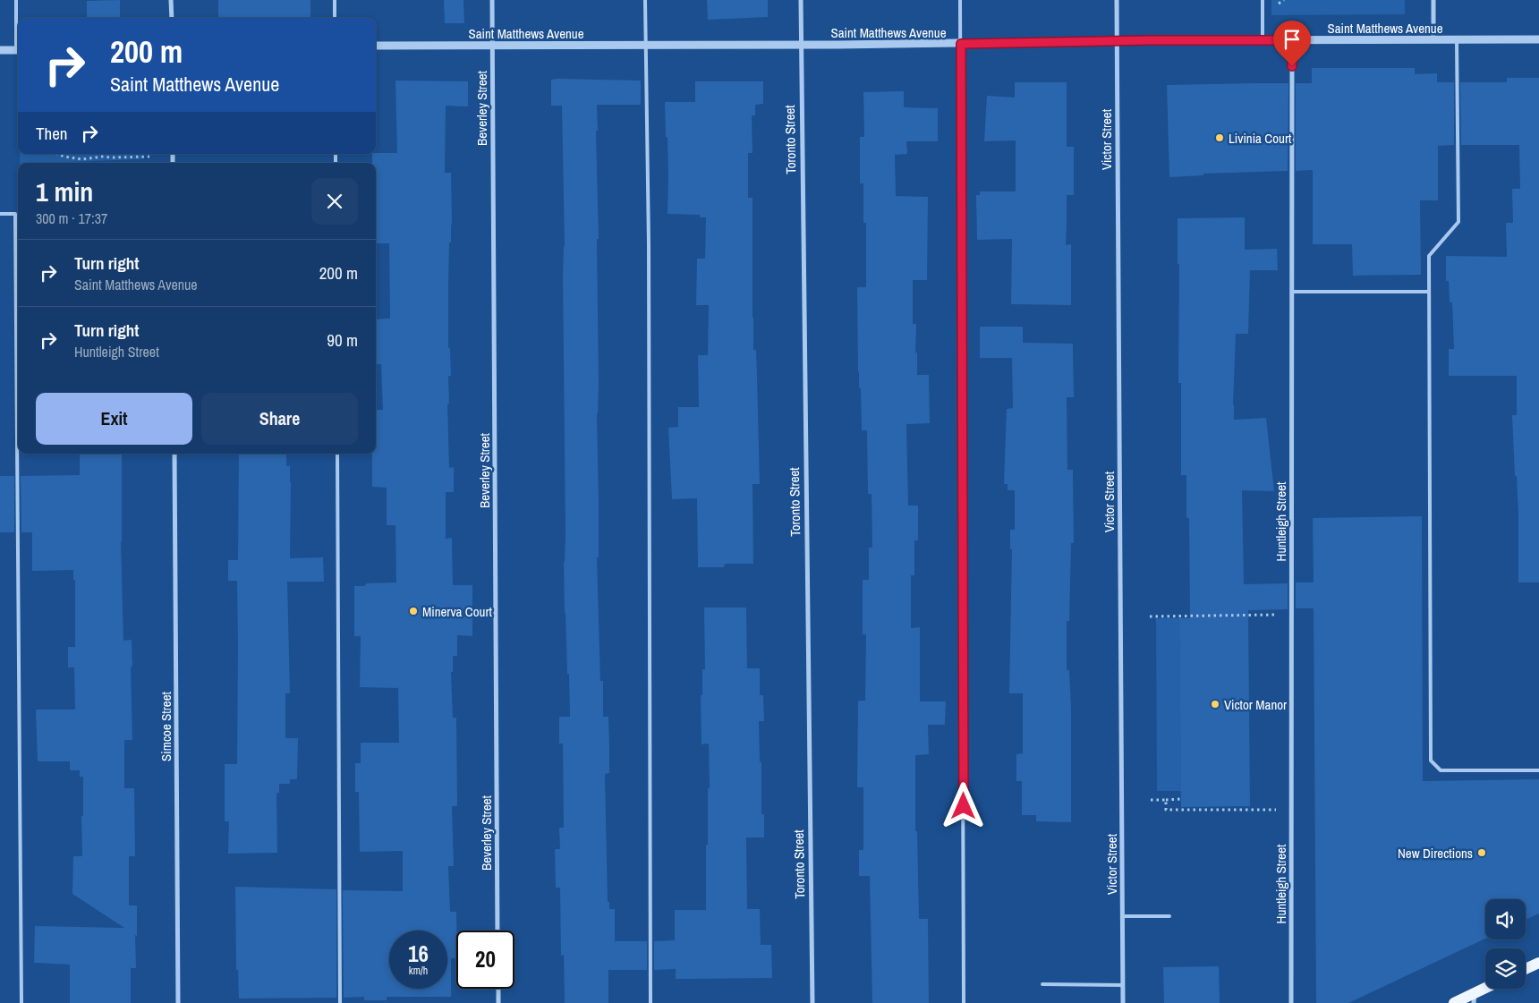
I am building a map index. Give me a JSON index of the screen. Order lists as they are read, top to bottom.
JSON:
{
  "streets": {
    "street": [
      "Saint Matthews Avenue",
      "Beverley Street",
      "Toronto Street",
      "Victor Street",
      "Huntleigh Street",
      "Simcoe Street"
    ]
  },
  "crossings": [
    ["Saint Matthews Avenue", "Beverley Street"],
    ["Saint Matthews Avenue", "Toronto Street"],
    ["Saint Matthews Avenue", "Victor Street"],
    ["Saint Matthews Avenue", "Huntleigh Street"]
  ],
  "places": [
    "Livinia Court",
    "Minerva Court",
    "Victor Manor",
    "New Directions"
  ],
  "page": {
    "turn": ["200 m", "Saint Matthews Avenue"],
    "then": "Then",
    "heading": ["1 min", "300 m · 17:37"],
    "list": [
      {
        "name": "Turn right",
        "note": "Saint Matthews Avenue",
        "value": "200 m"
      },
      {
        "name": "Turn right",
        "note": "Huntleigh Street",
        "value": "90 m"
      }
    ],
    "buttons": ["Exit", "Share"],
    "speed": "16 km/h",
    "limit": "20"
  }
}
